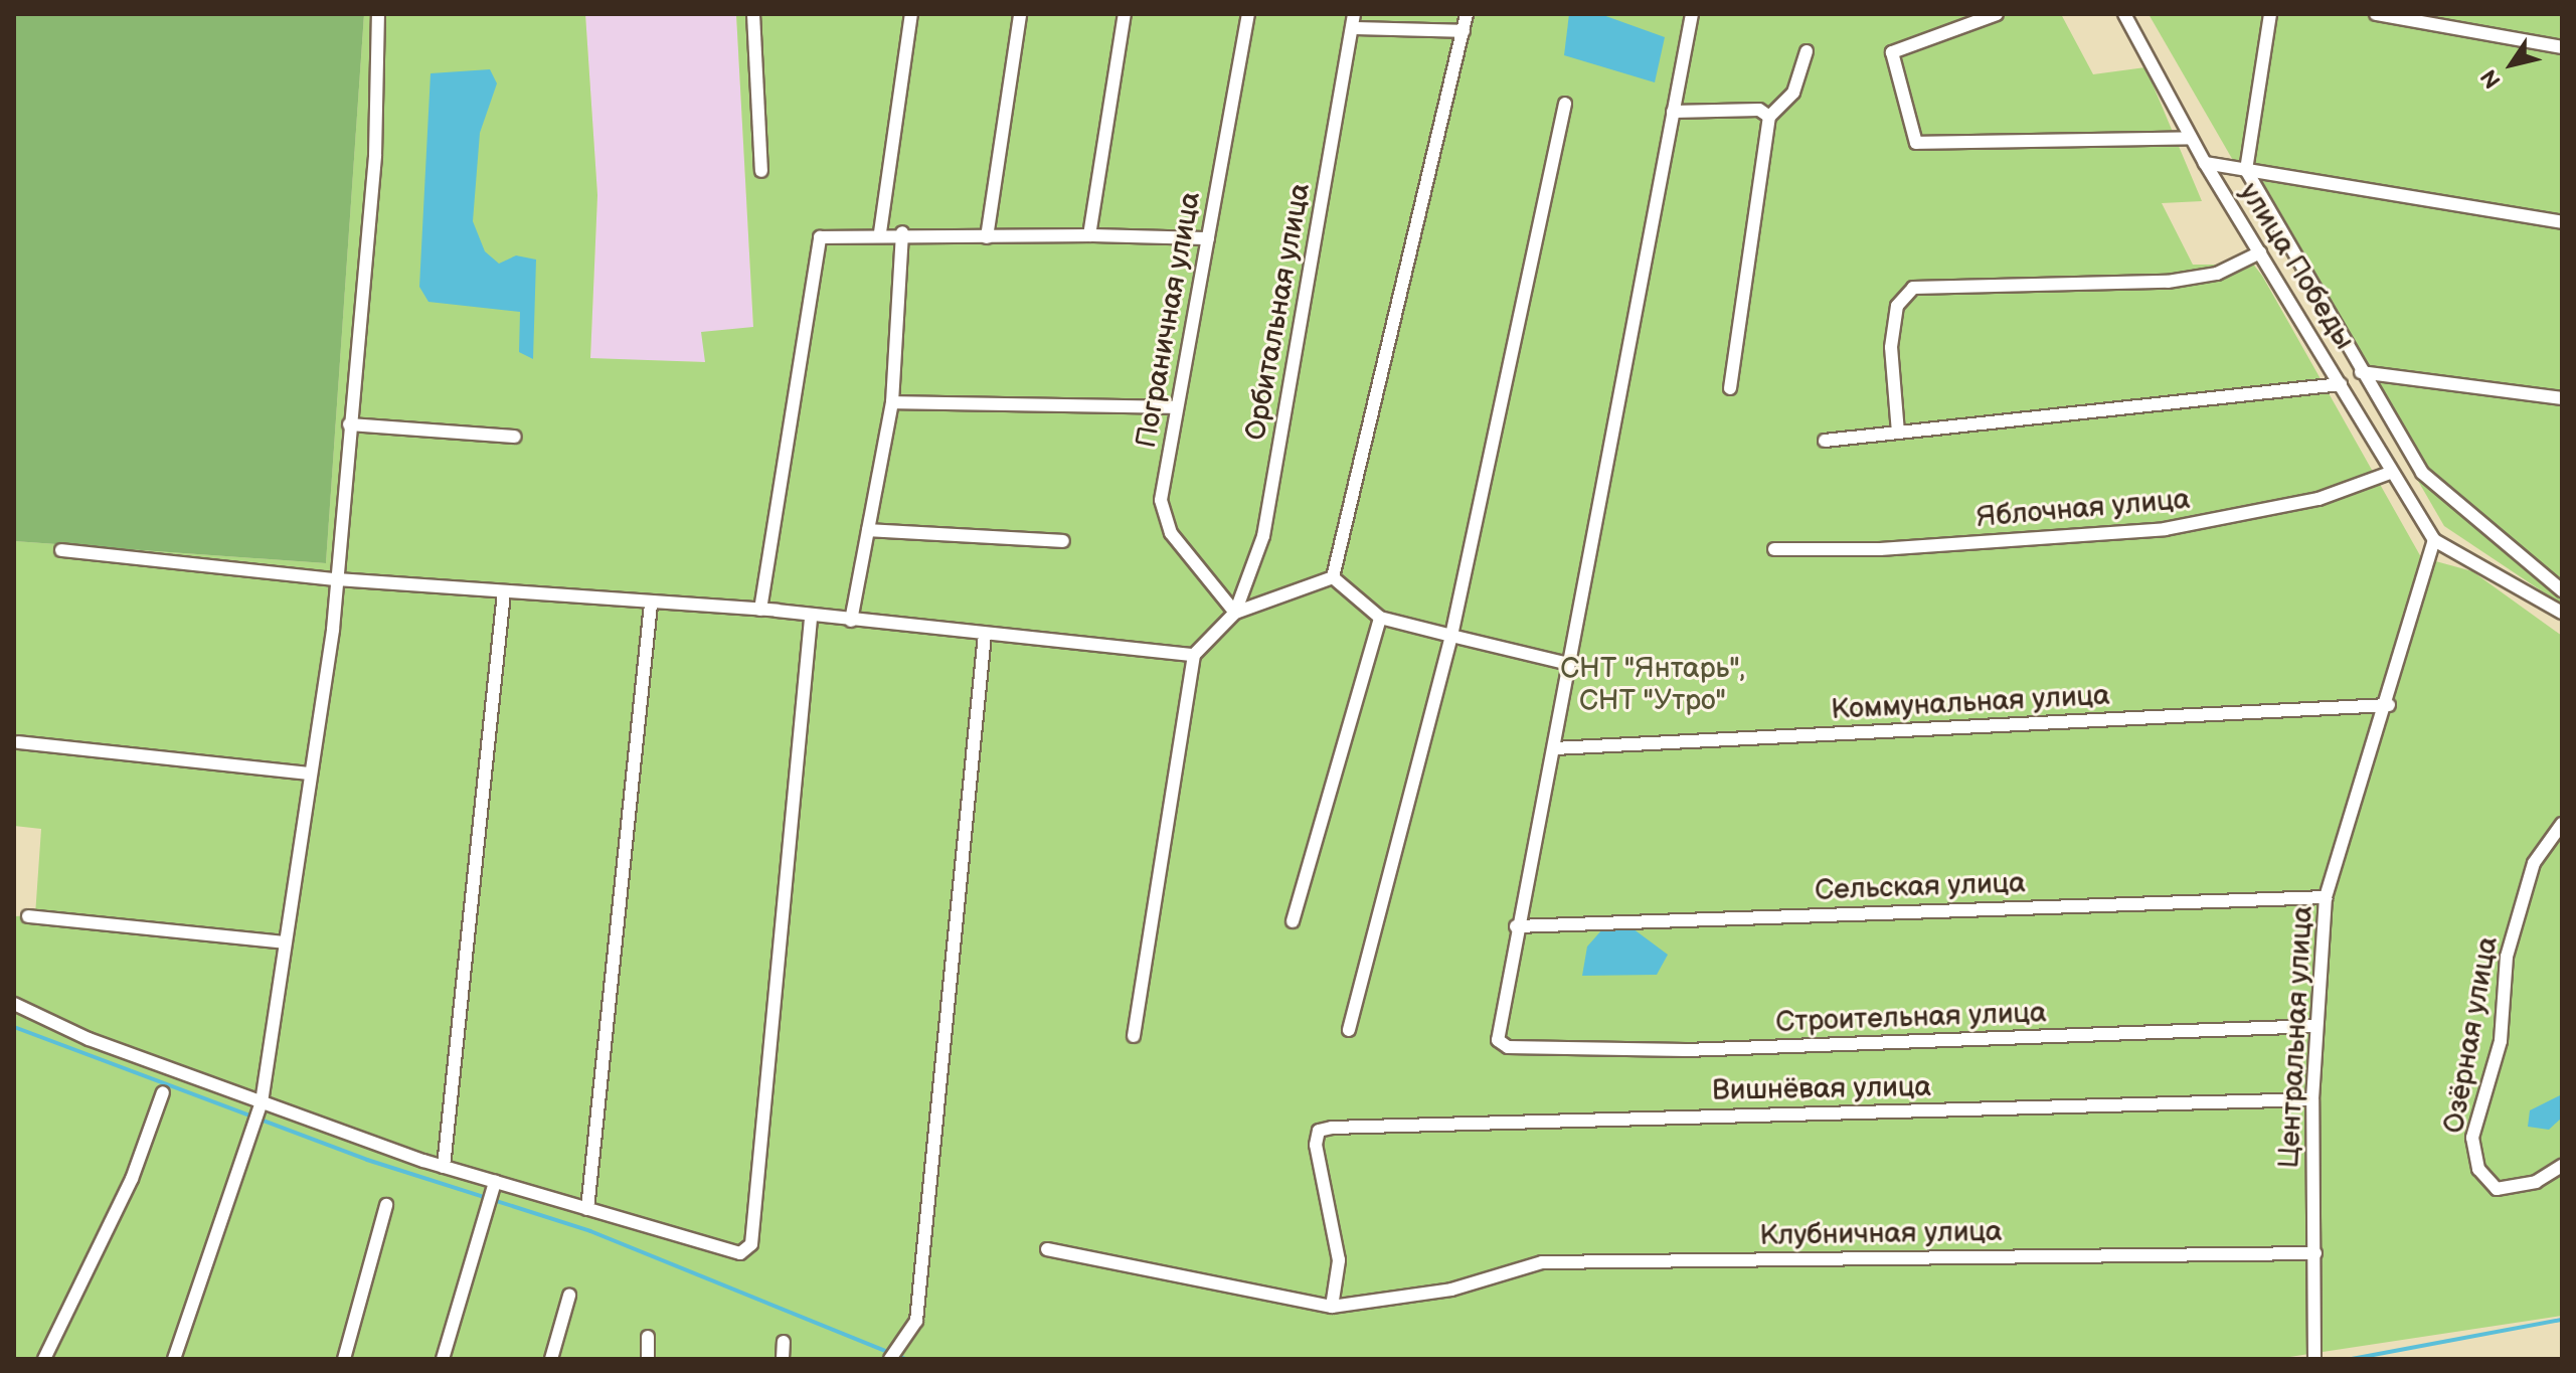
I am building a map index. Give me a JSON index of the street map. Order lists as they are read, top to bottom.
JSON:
{
  "streets": {
    "street": [
      "улица Победы",
      "Орбитальная улица",
      "Пограничная улица",
      "Яблочная улица",
      "Коммунальная улица",
      "Сельская улица",
      "Строительная улица",
      "Озёрная улица",
      "Центральная улица",
      "Вишнёвая улица",
      "Клубничная улица"
    ]
  },
  "crossings": [
    ["улица Победы", "Яблочная улица"],
    ["улица Победы", "Центральная улица"],
    ["Орбитальная улица", "Пограничная улица"],
    ["Коммунальная улица", "Центральная улица"],
    ["Сельская улица", "Строительная улица"],
    ["Сельская улица", "Центральная улица"],
    ["Строительная улица", "Центральная улица"],
    ["Центральная улица", "Вишнёвая улица"],
    ["Центральная улица", "Клубничная улица"],
    ["Вишнёвая улица", "Клубничная улица"]
  ],
  "parks": ["СНТ \"Янтарь\", СНТ \"Утро\""],
  "north": "bottom left"
}
